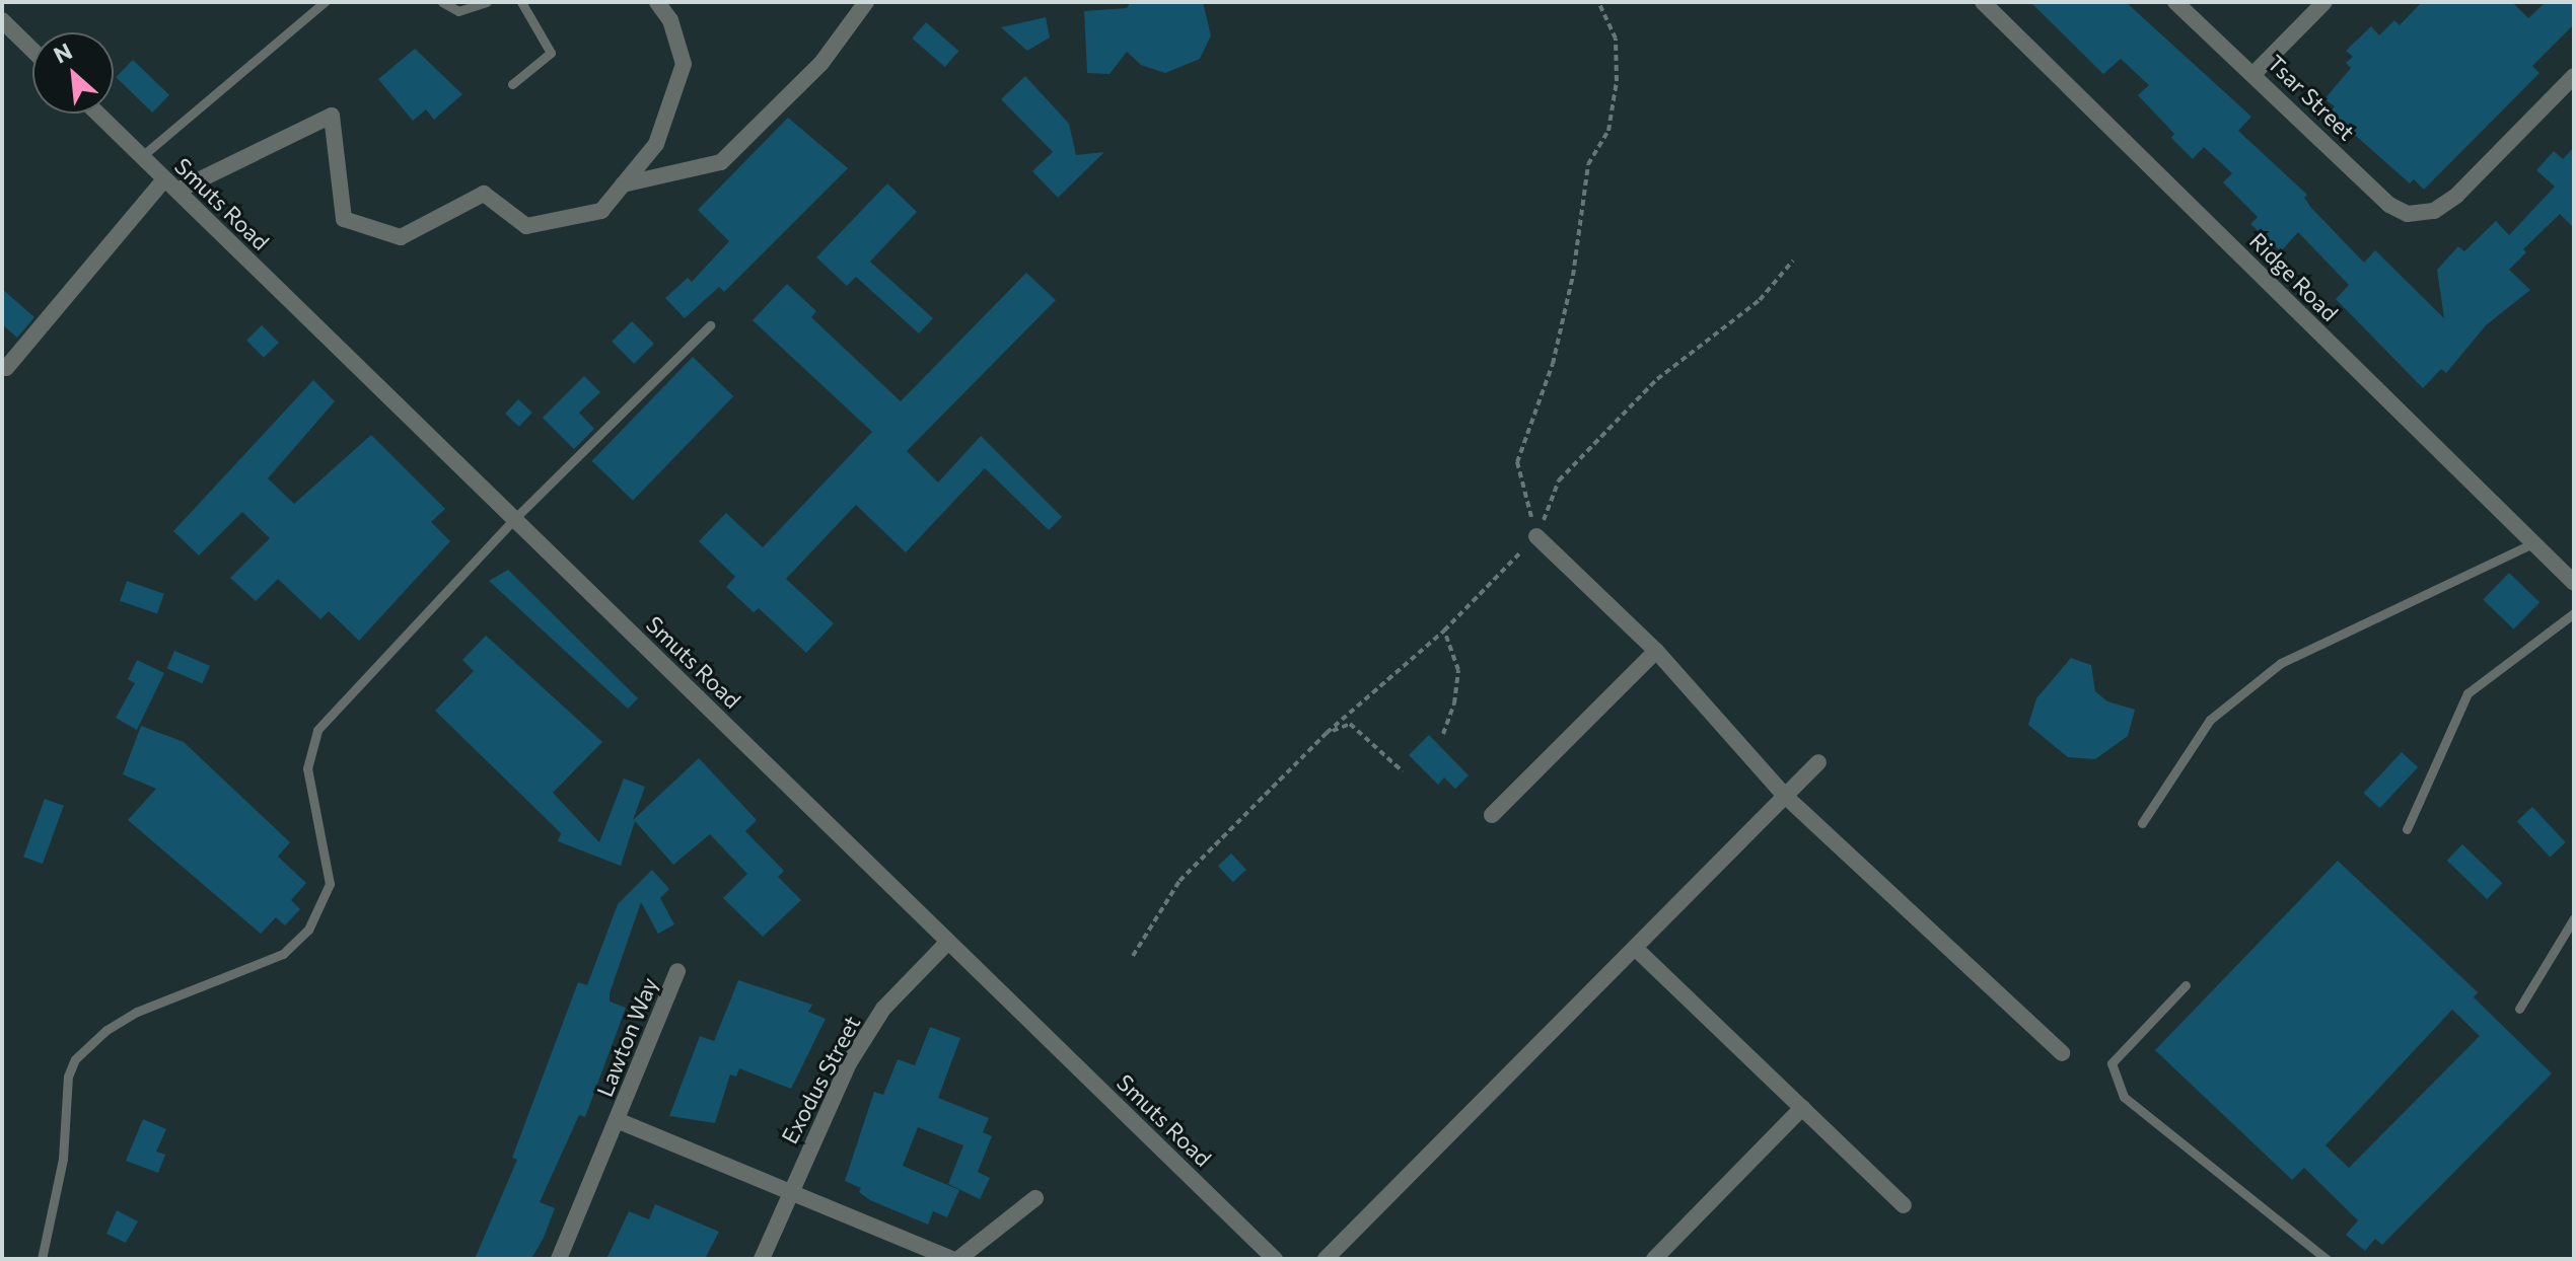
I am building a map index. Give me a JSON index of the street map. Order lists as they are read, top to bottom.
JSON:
{
  "streets": {
    "street": [
      "Tsar Street",
      "Smuts Road",
      "Ridge Road",
      "Lawton Way",
      "Exodus Street"
    ]
  },
  "crossings": [
    ["Smuts Road", "Exodus Street"]
  ],
  "north": "top left"
}
